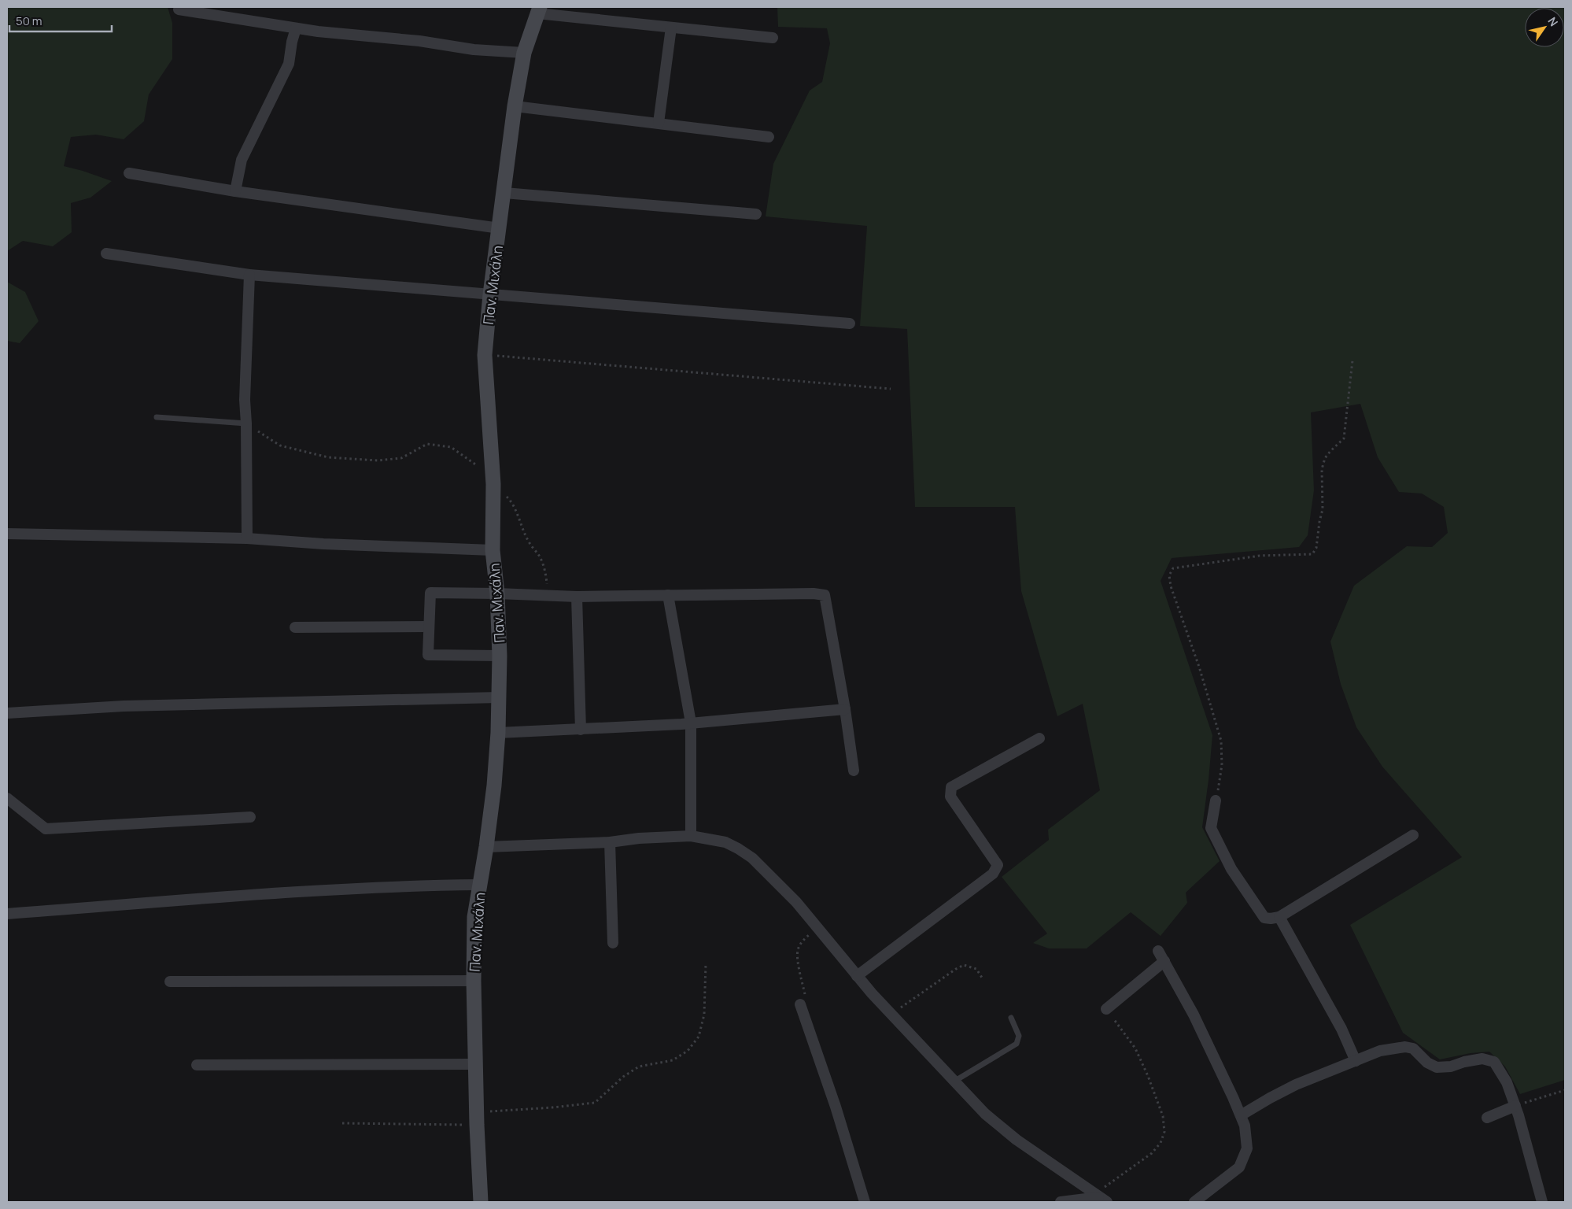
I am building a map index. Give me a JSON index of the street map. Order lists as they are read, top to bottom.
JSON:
{
  "streets": {
    "street": ["Παν. Μιχάλη"]
  },
  "scale_bar": "50 m",
  "north": "top right"
}
